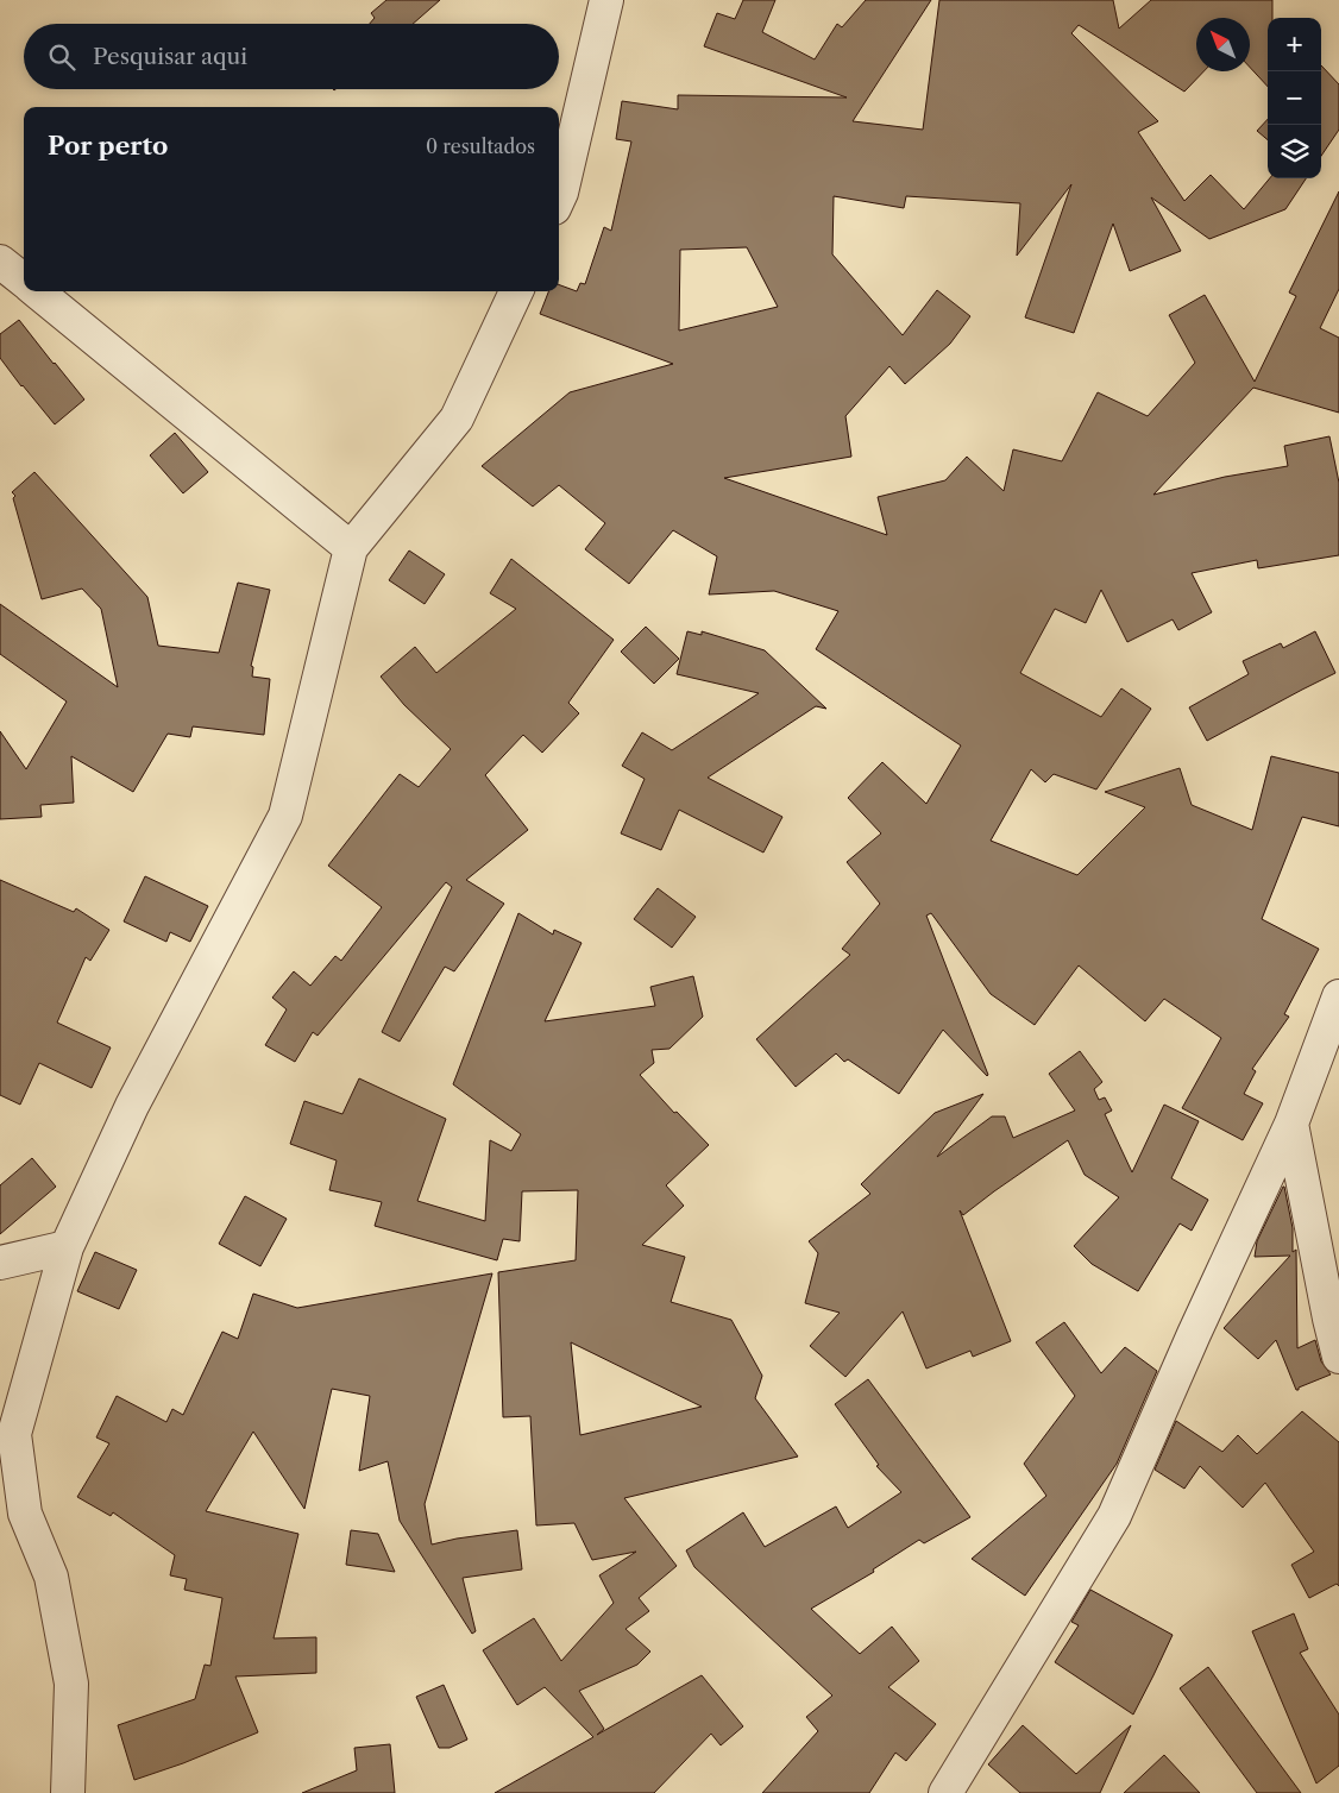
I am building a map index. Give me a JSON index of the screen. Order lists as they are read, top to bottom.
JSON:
{
  "north": "top left",
  "page": {
    "map_buttons": ["+", "−"],
    "search": "Pesquisar aqui",
    "heading": ["Por perto", "0 resultados"]
  }
}
